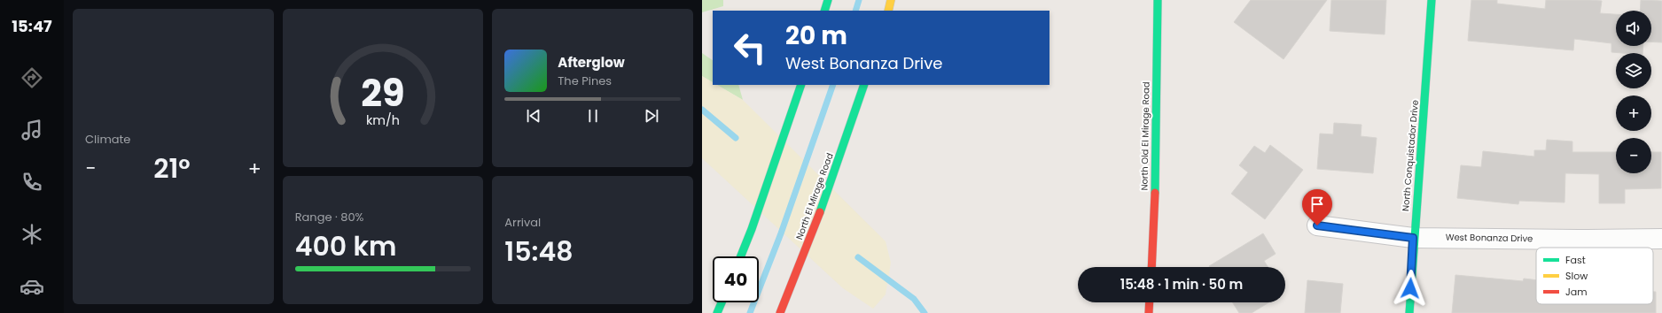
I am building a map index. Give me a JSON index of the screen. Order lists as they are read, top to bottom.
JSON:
{
  "streets": {
    "street": [
      "North Old El Mirage Road",
      "North Conquistador Drive",
      "North El Mirage Road",
      "West Bonanza Drive"
    ]
  },
  "crossings": [
    ["North Conquistador Drive", "West Bonanza Drive"]
  ],
  "legend": ["Fast", "Slow", "Jam"],
  "page": {
    "tabs": "15:47",
    "tile": [
      "Climate",
      ["Range · 80%", "400 km"],
      ["Arrival", "15:48"]
    ],
    "map_buttons": ["+", "−"],
    "turn": ["20 m", "West Bonanza Drive"],
    "song": ["Afterglow", "The Pines"],
    "heat": ["−", "21°", "+"],
    "limit": "40",
    "trip": "15:48 · 1 min · 50 m",
    "gauge": ["29", "km/h"]
  }
}
